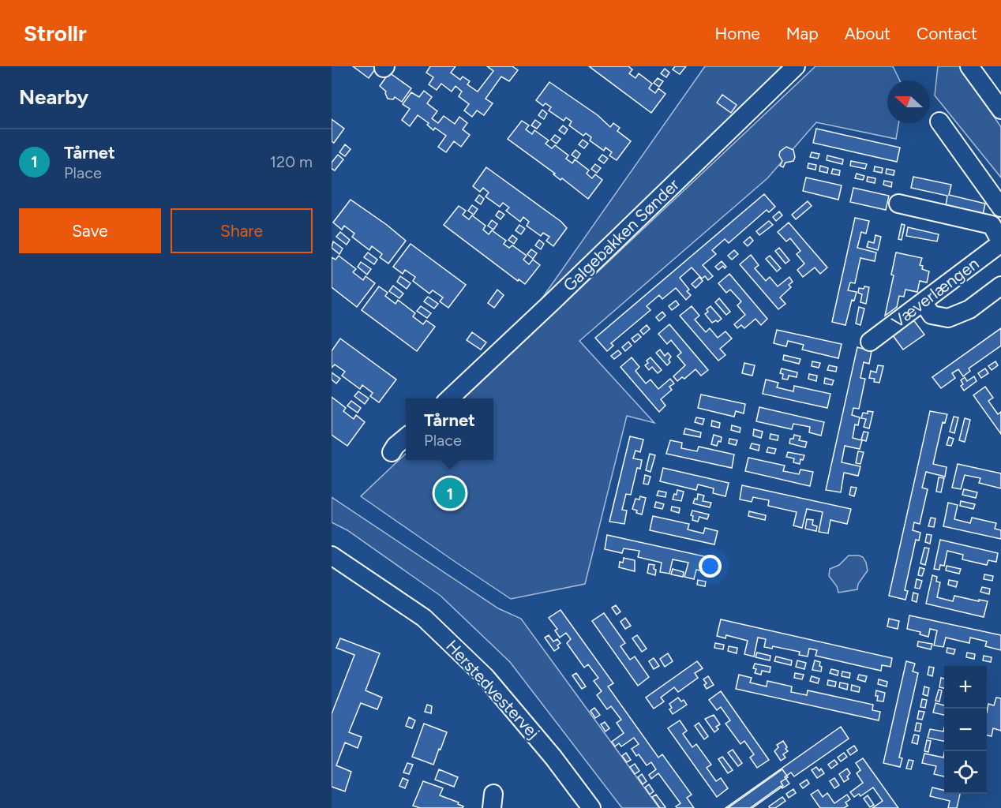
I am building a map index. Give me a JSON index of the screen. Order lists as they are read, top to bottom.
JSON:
{
  "streets": {
    "street": ["Galgebakken Sønder", "Væverlængen", "Herstedvestervej"]
  },
  "north": "left",
  "page": {
    "header": "Strollr",
    "nav": [
      "Home",
      "Map",
      "About",
      "Contact"
    ],
    "heading": "Nearby",
    "list": [
      {
        "mark": "1",
        "name": "Tårnet",
        "note": "Place",
        "value": "120 m"
      }
    ],
    "buttons": ["Save", "Share"],
    "popup": ["Tårnet", "Place"],
    "pins": "1",
    "map_buttons": ["+", "−"]
  }
}
